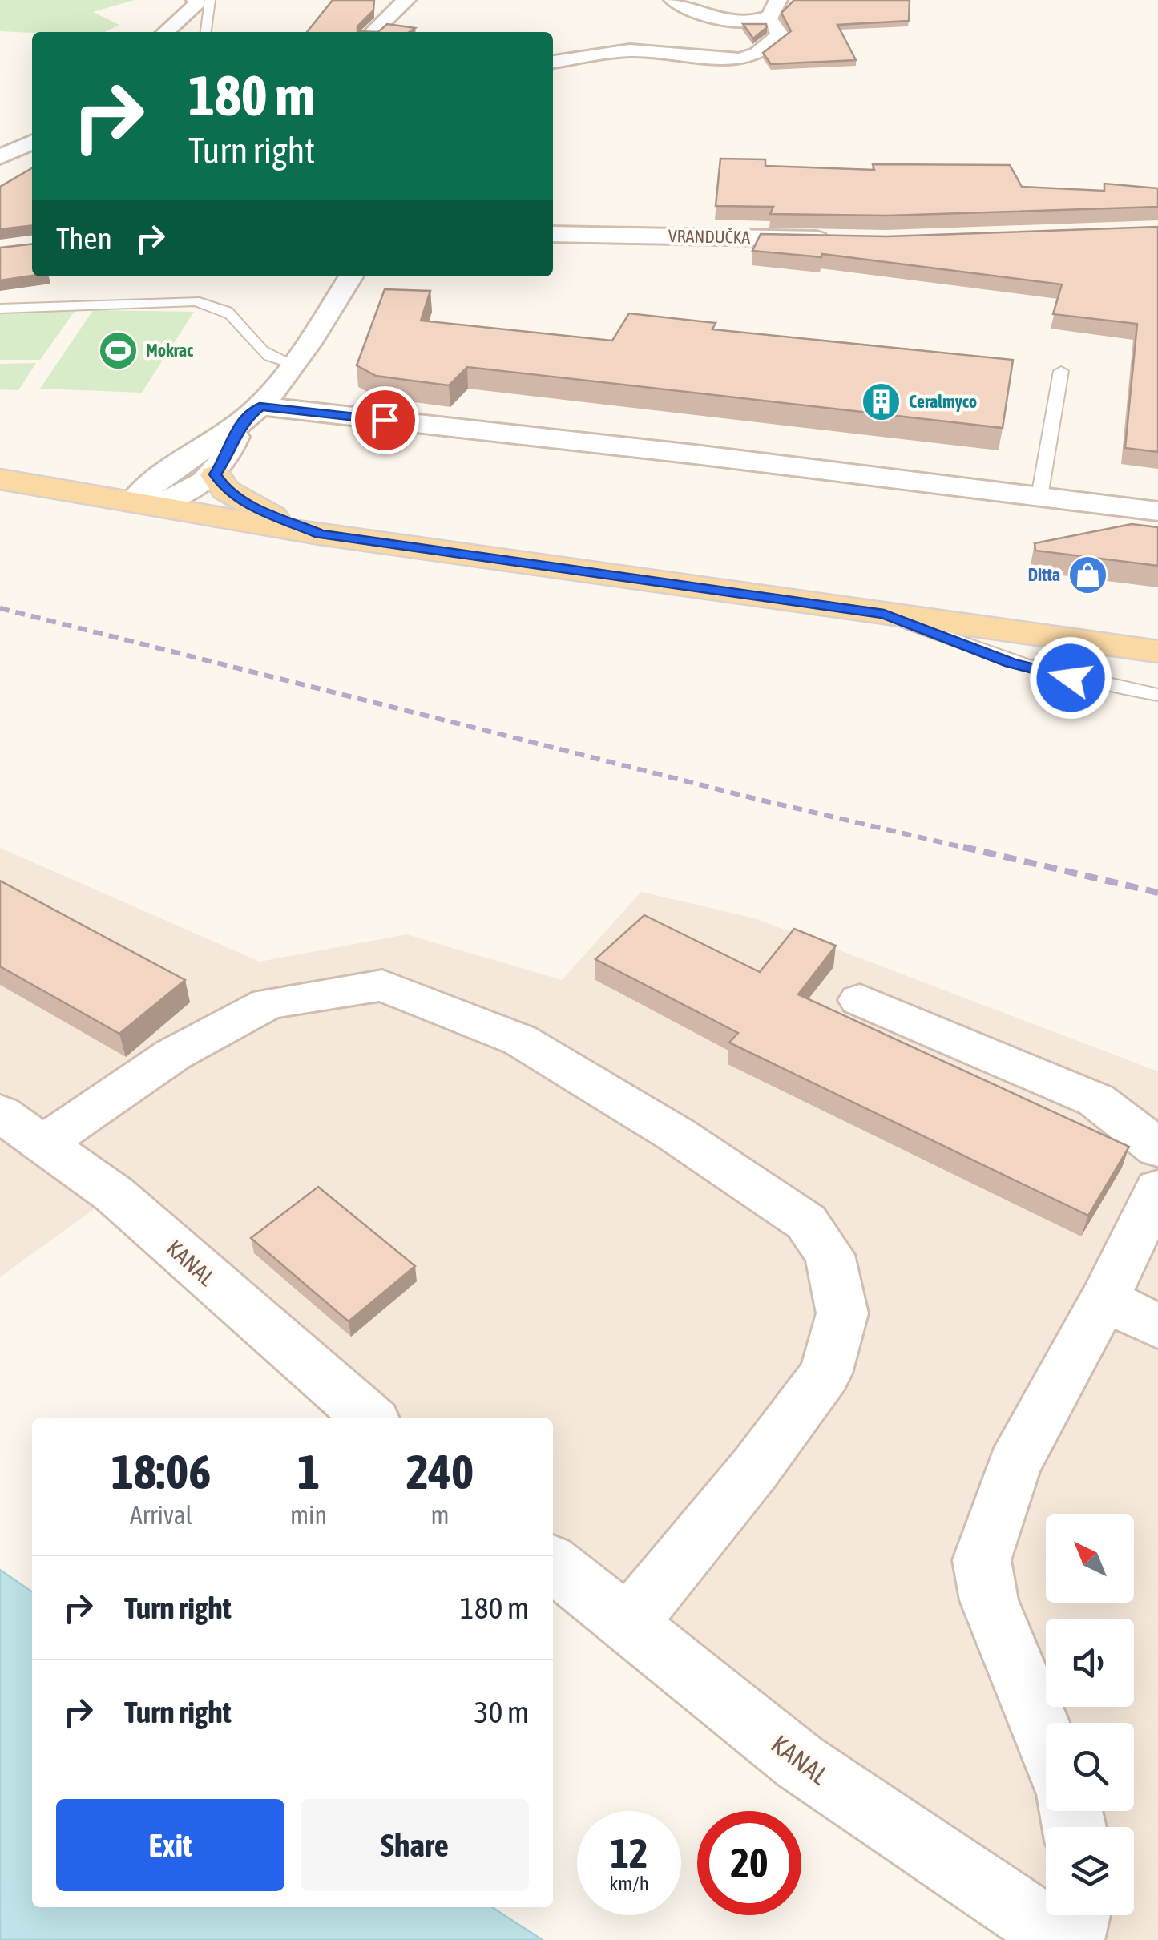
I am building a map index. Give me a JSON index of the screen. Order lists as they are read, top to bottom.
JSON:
{
  "streets": {
    "street": ["VRANDUČKA", "KANAL"]
  },
  "places": {
    "sports": ["Mokrac"],
    "building": ["Ceralmyco"],
    "shop": ["Ditta"]
  },
  "north": "top left",
  "page": {
    "turn": ["180 m", "Turn right"],
    "then": "Then",
    "eta": [
      "18:06",
      "Arrival",
      "1",
      "min",
      "240",
      "m"
    ],
    "list": [
      {
        "name": "Turn right",
        "value": "180 m"
      },
      {
        "name": "Turn right",
        "value": "30 m"
      }
    ],
    "buttons": ["Exit", "Share"],
    "speed": "12 km/h",
    "limit": "20"
  }
}
